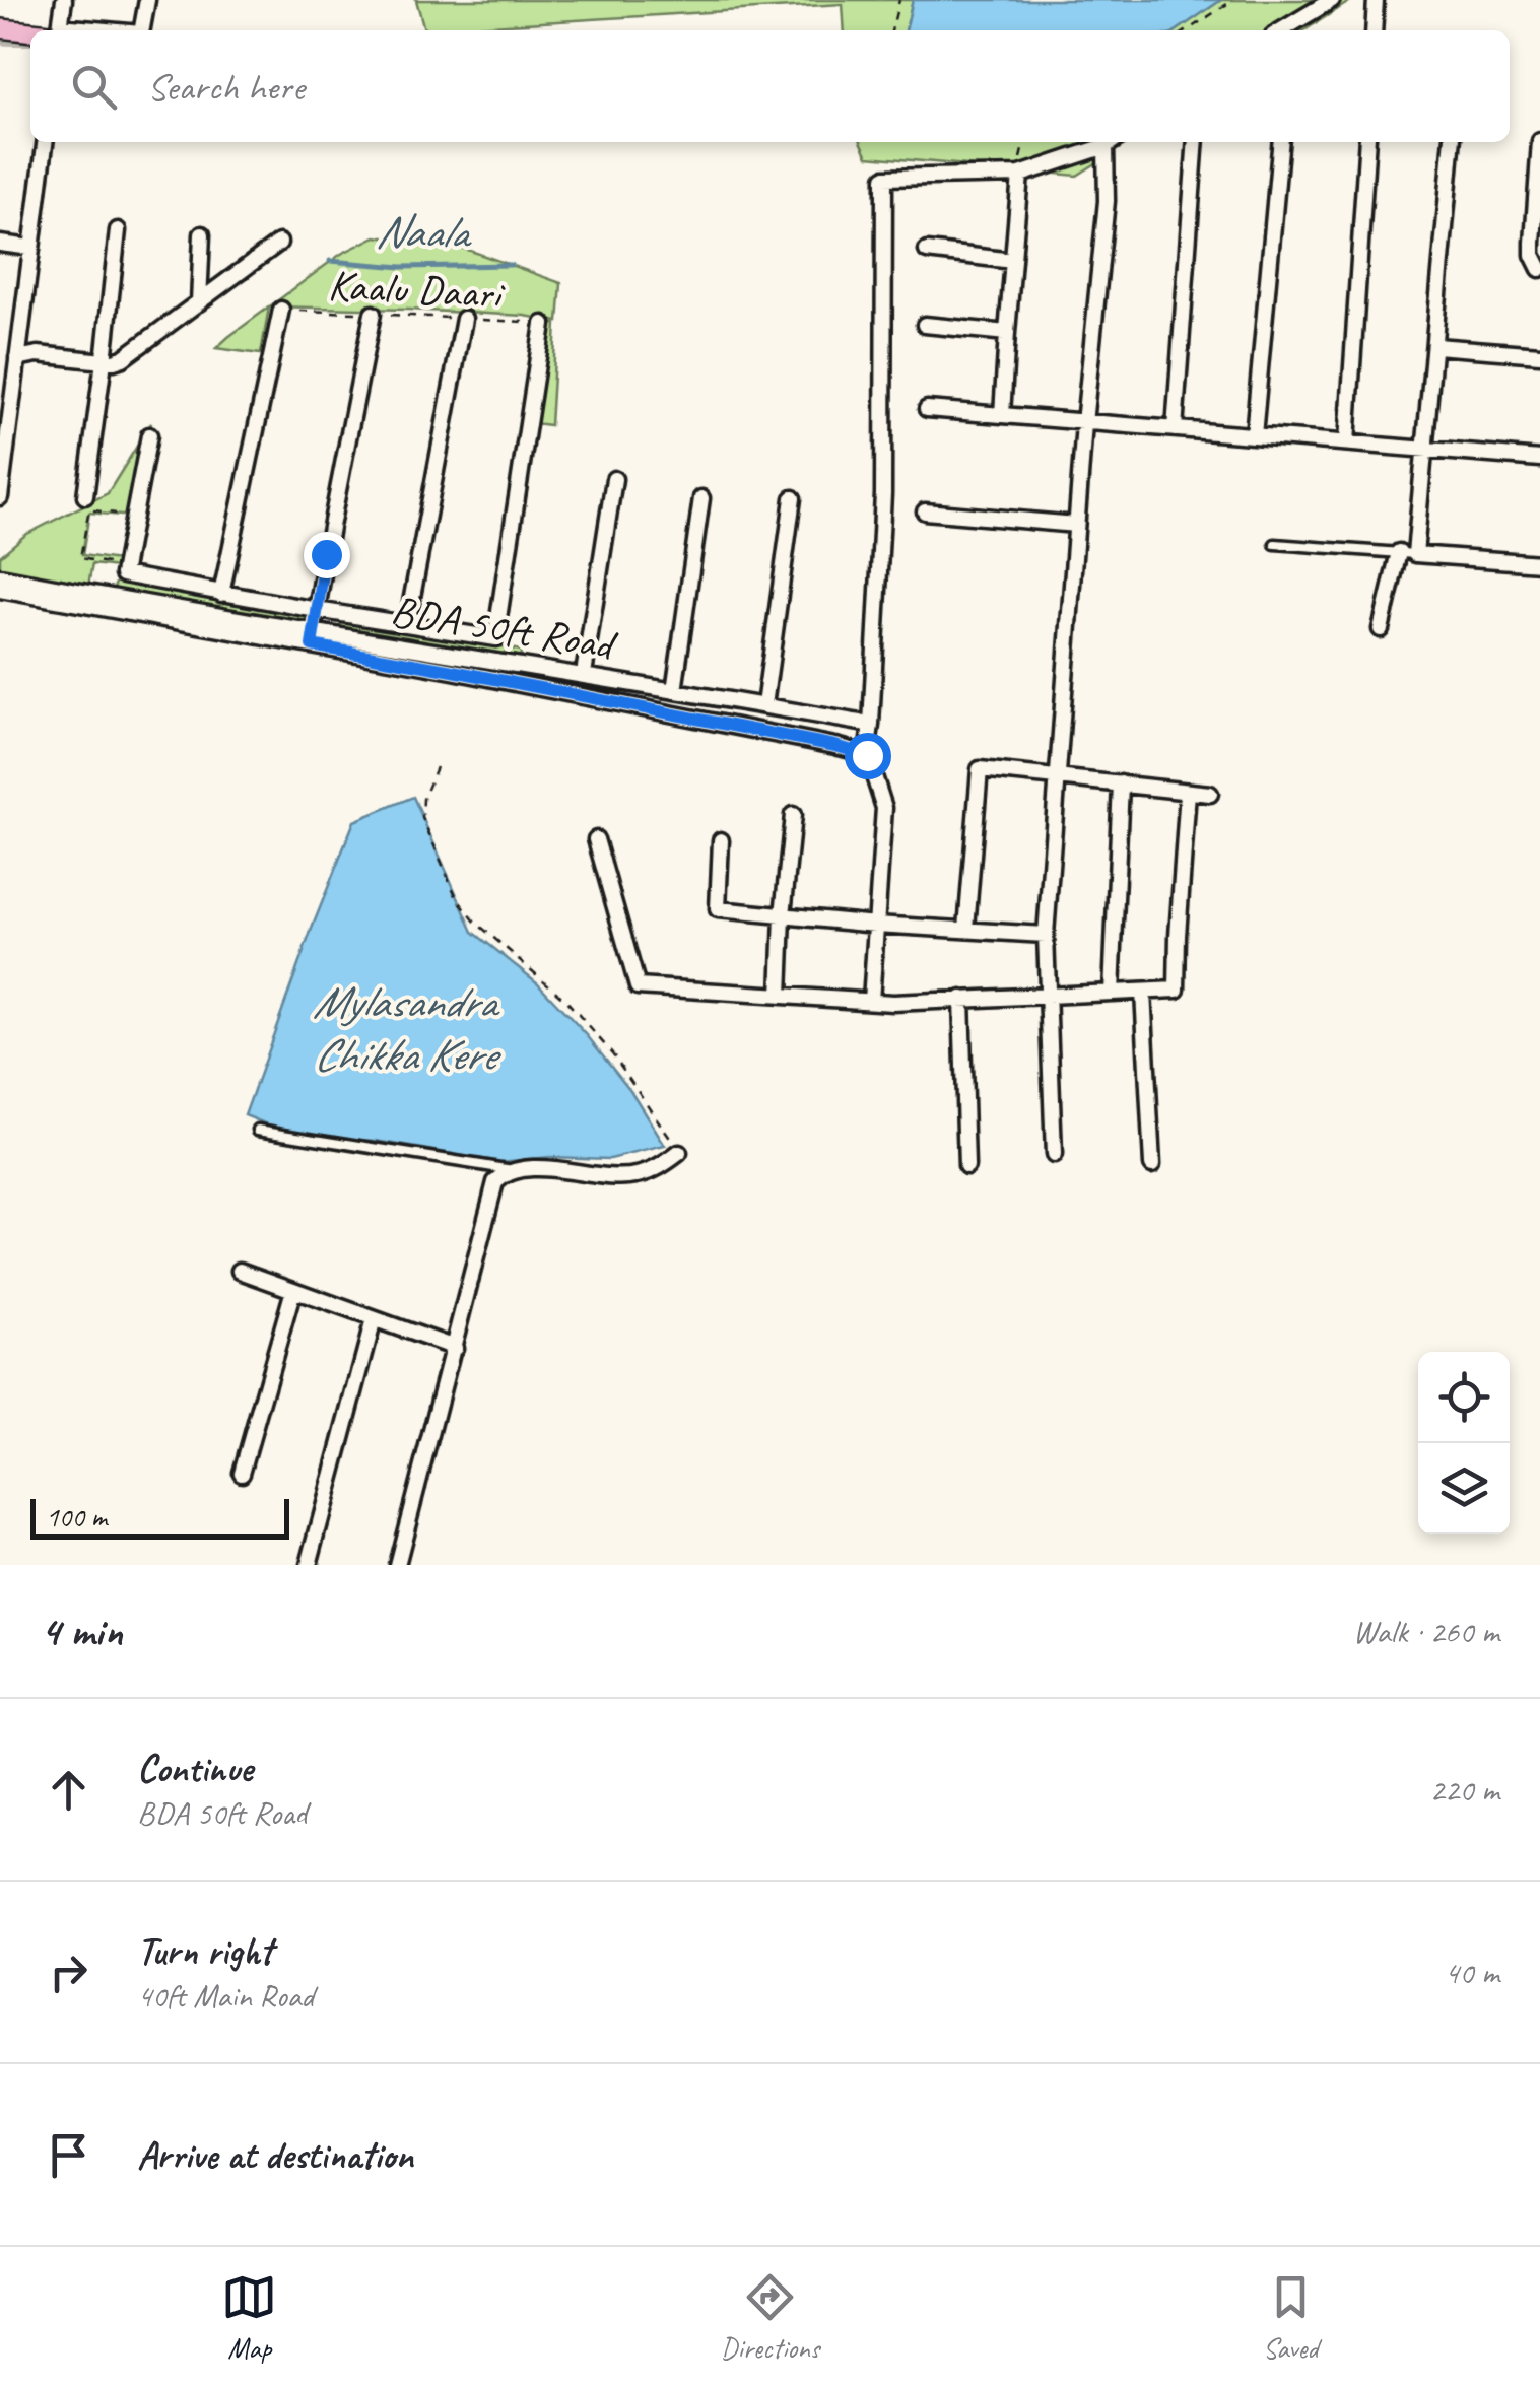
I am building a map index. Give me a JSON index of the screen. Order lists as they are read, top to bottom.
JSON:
{
  "streets": {
    "street": ["BDA 50ft Road"],
    "path": ["Kaalu Daari"]
  },
  "water": ["Naala", "Mylasandra Chikka Kere"],
  "scale_bar": "100 m",
  "page": {
    "search": "Search here",
    "scale": "100 m",
    "heading": ["4 min", "Walk · 260 m"],
    "list": [
      ["Continue", "BDA 50ft Road", "220 m"],
      ["Turn right", "40ft Main Road", "40 m"],
      "Arrive at destination"
    ],
    "nav": ["Map", "Directions", "Saved"]
  }
}
